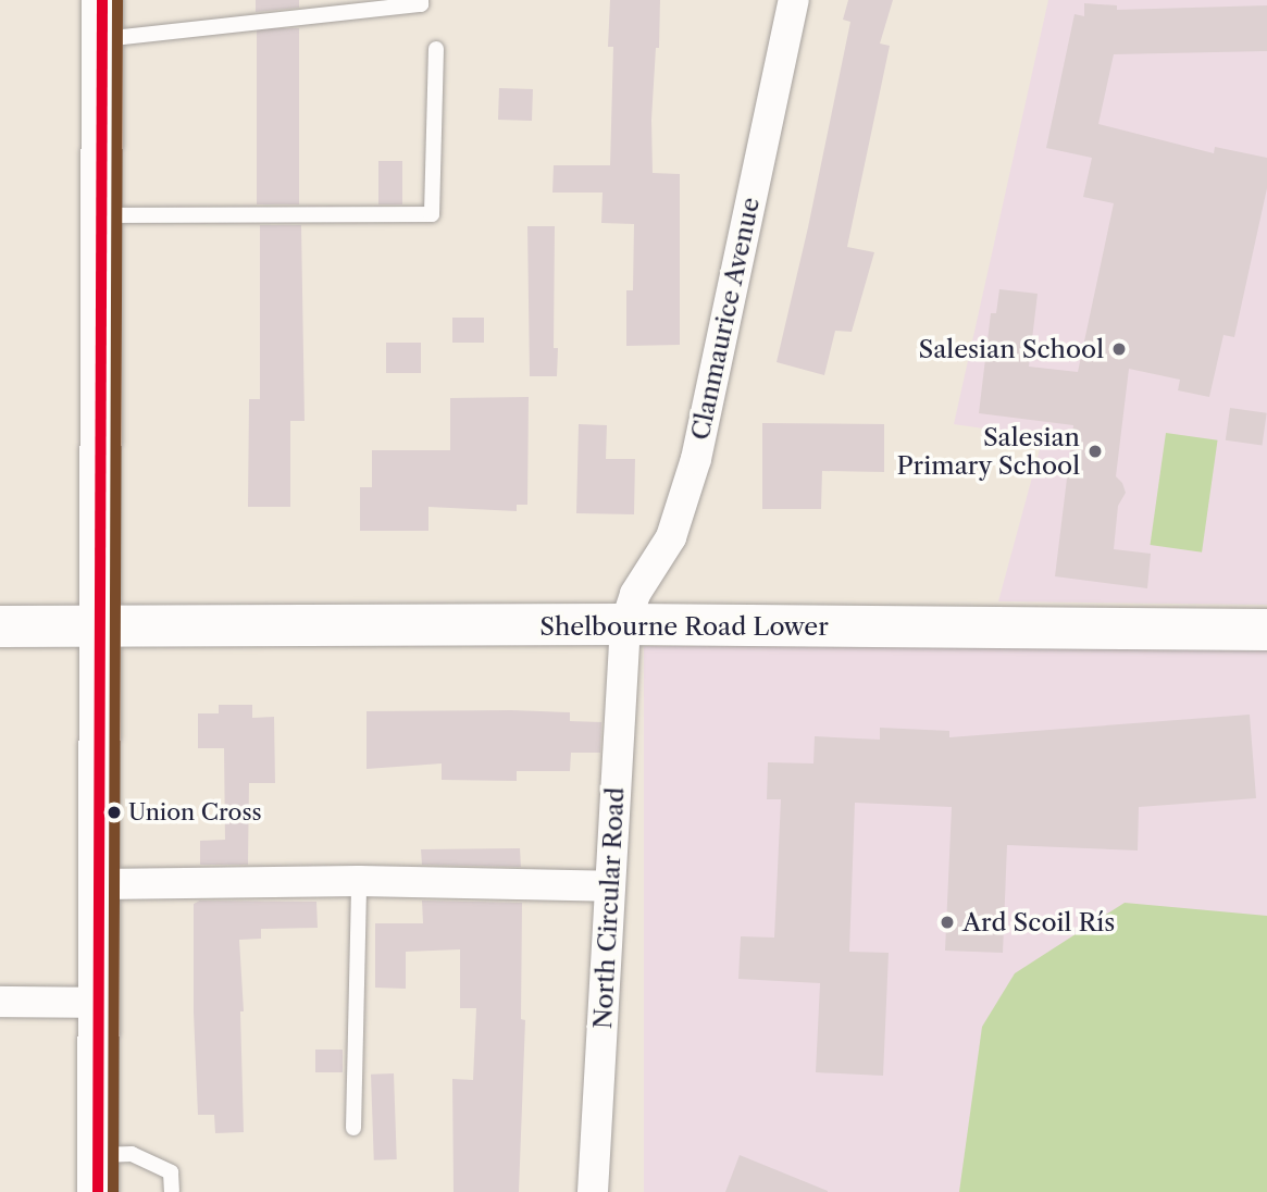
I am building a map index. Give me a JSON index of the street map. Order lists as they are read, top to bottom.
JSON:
{
  "streets": {
    "main road": ["Shelbourne Road Lower"],
    "street": ["Clanmaurice Avenue", "North Circular Road"]
  },
  "crossings": [
    ["Clanmaurice Avenue", "Shelbourne Road Lower"],
    ["Clanmaurice Avenue", "North Circular Road"],
    ["Shelbourne Road Lower", "North Circular Road"]
  ],
  "places": [
    "Salesian School",
    "Salesian Primary School",
    "Union Cross",
    "Ard Scoil Rís"
  ]
}
